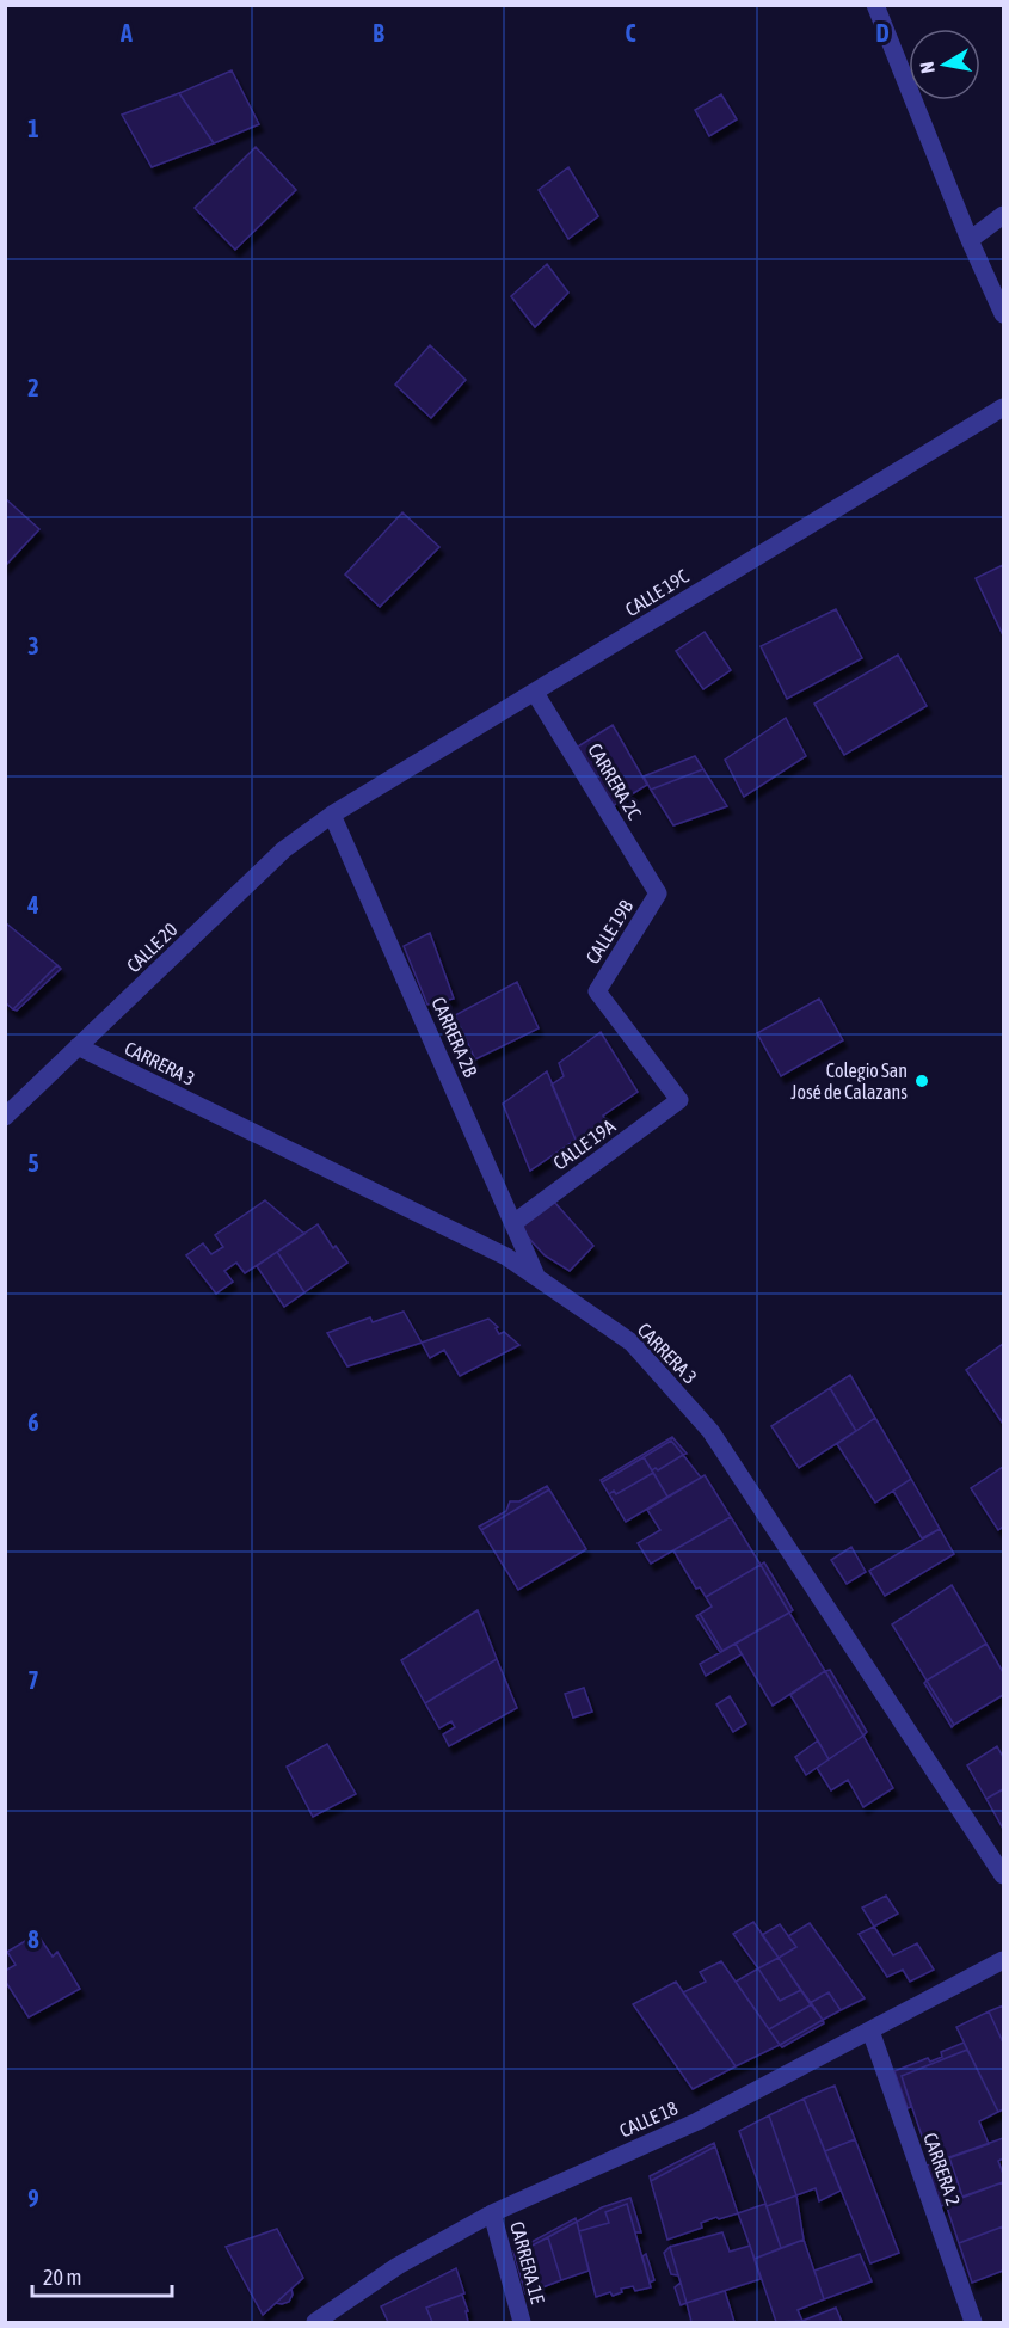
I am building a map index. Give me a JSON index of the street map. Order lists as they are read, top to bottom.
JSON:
{
  "streets": {
    "street": [
      "CALLE 19C",
      "CARRERA 2C",
      "CALLE 19B",
      "CALLE 20",
      "CARRERA 2B",
      "CARRERA 3",
      "CALLE 19A",
      "CALLE 18",
      "CARRERA 2",
      "CARRERA 1E"
    ]
  },
  "crossings": [
    ["CALLE 19C", "CARRERA 2C"],
    ["CALLE 19C", "CALLE 20"],
    ["CALLE 19C", "CARRERA 2B"],
    ["CARRERA 2C", "CALLE 19B"],
    ["CALLE 19B", "CALLE 19A"],
    ["CALLE 20", "CARRERA 2B"],
    ["CALLE 20", "CARRERA 3"],
    ["CARRERA 2B", "CARRERA 3"],
    ["CARRERA 2B", "CALLE 19A"],
    ["CALLE 18", "CARRERA 2"],
    ["CALLE 18", "CARRERA 1E"]
  ],
  "places": ["Colegio San José de Calazans"],
  "scale_bar": "20 m",
  "north": "left",
  "grid": {
    "columns": [
      "A",
      "B",
      "C",
      "D"
    ],
    "rows": [
      "1",
      "2",
      "3",
      "4",
      "5",
      "6",
      "7",
      "8",
      "9"
    ]
  }
}
